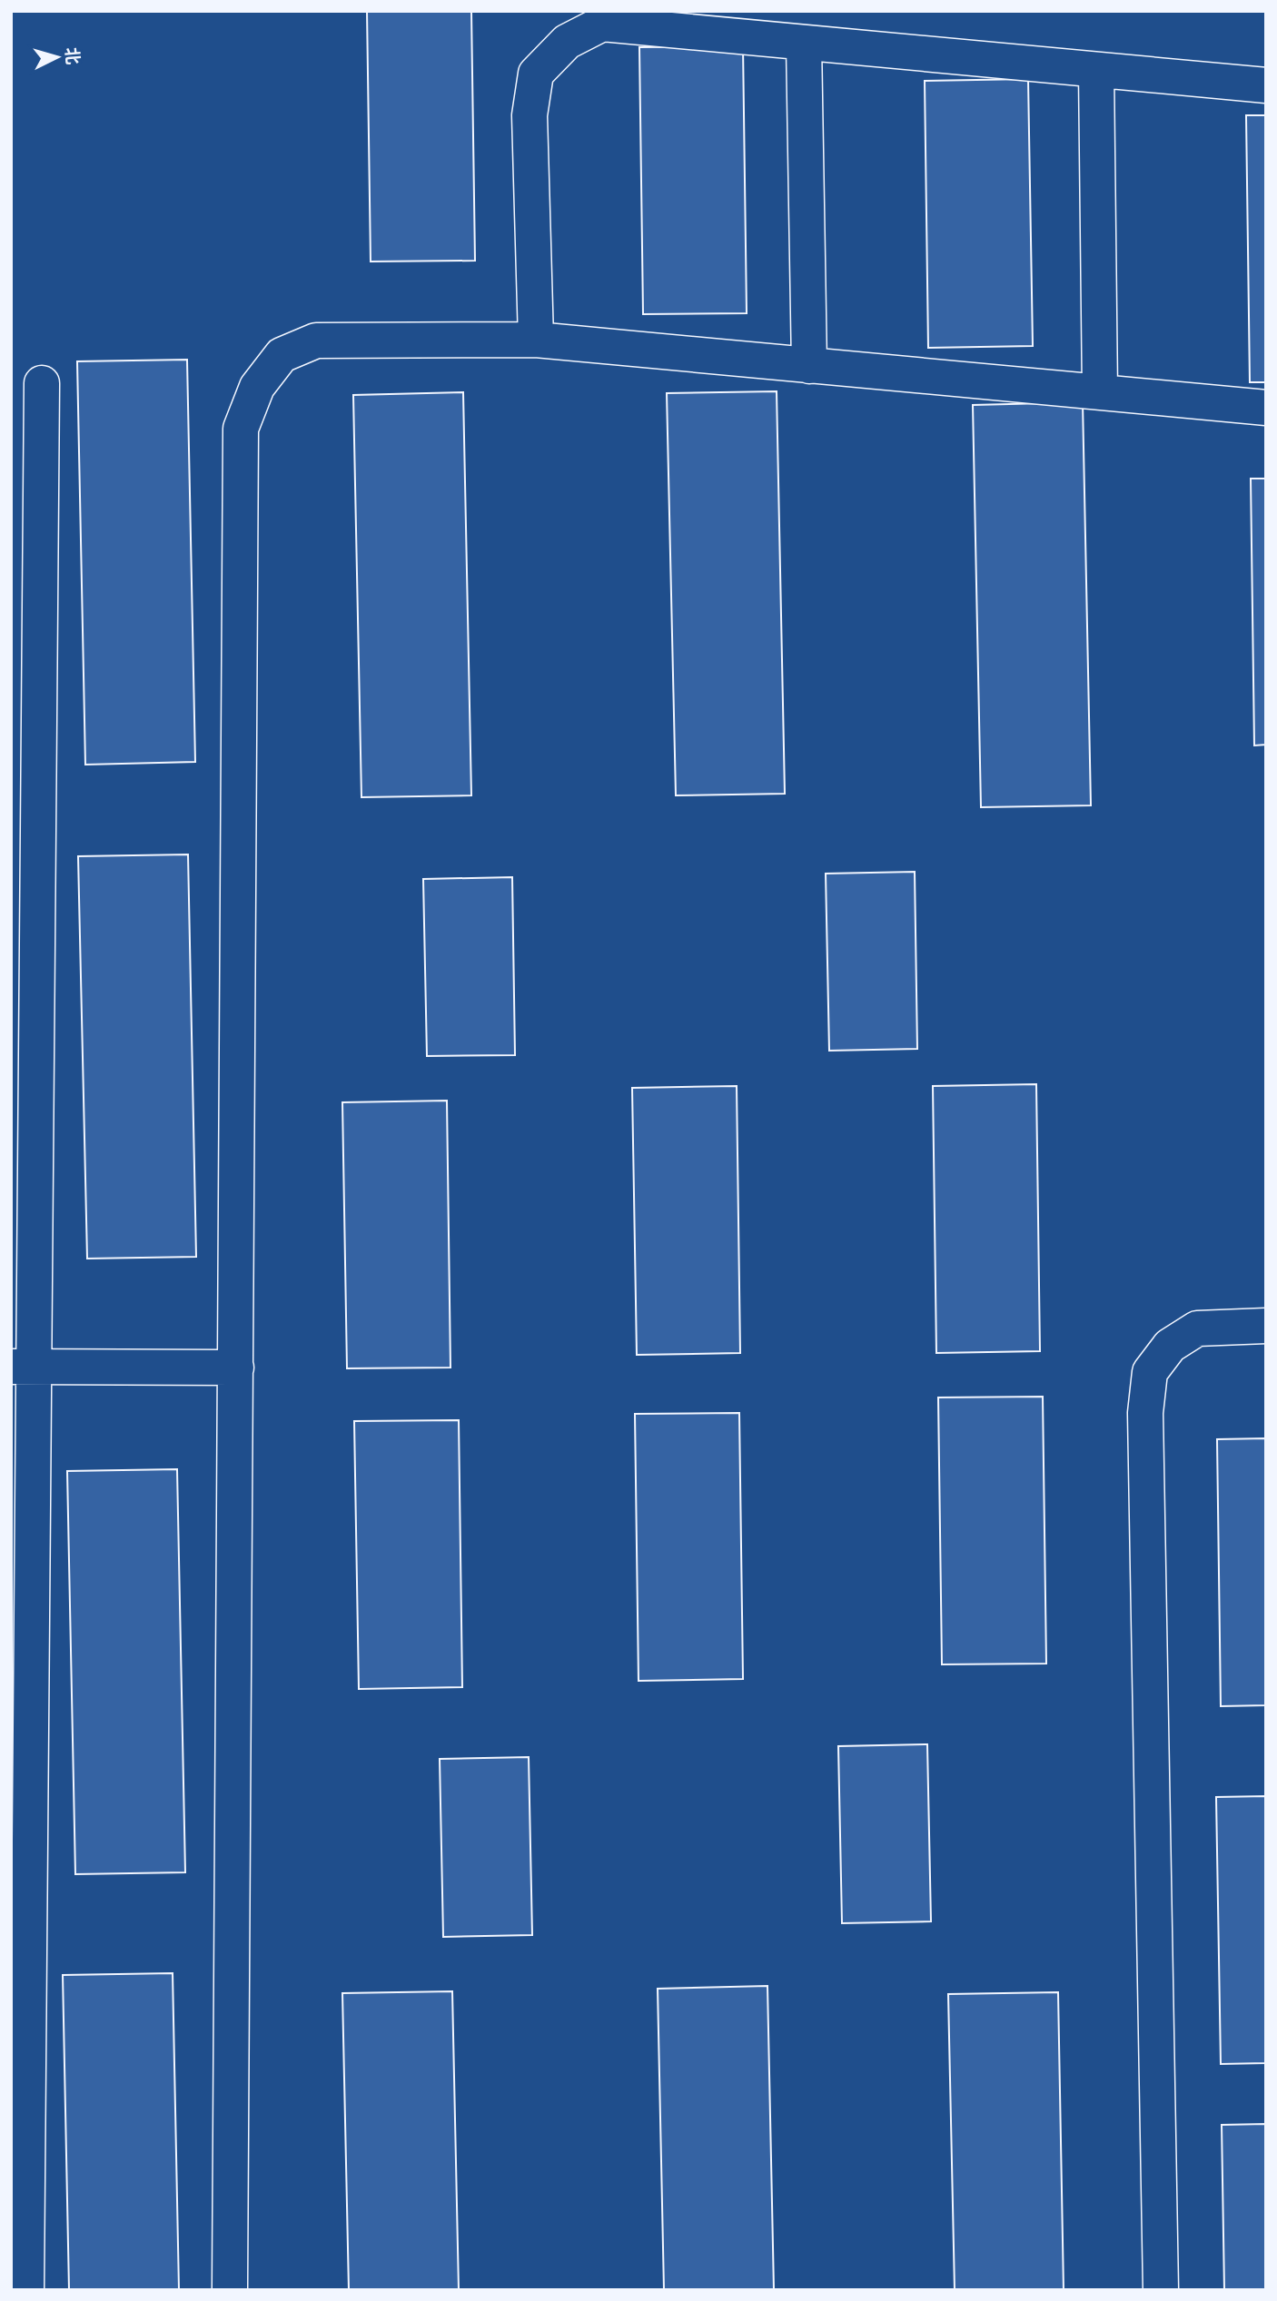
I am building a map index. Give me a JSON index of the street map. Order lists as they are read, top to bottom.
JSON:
{
  "north": "right"
}
